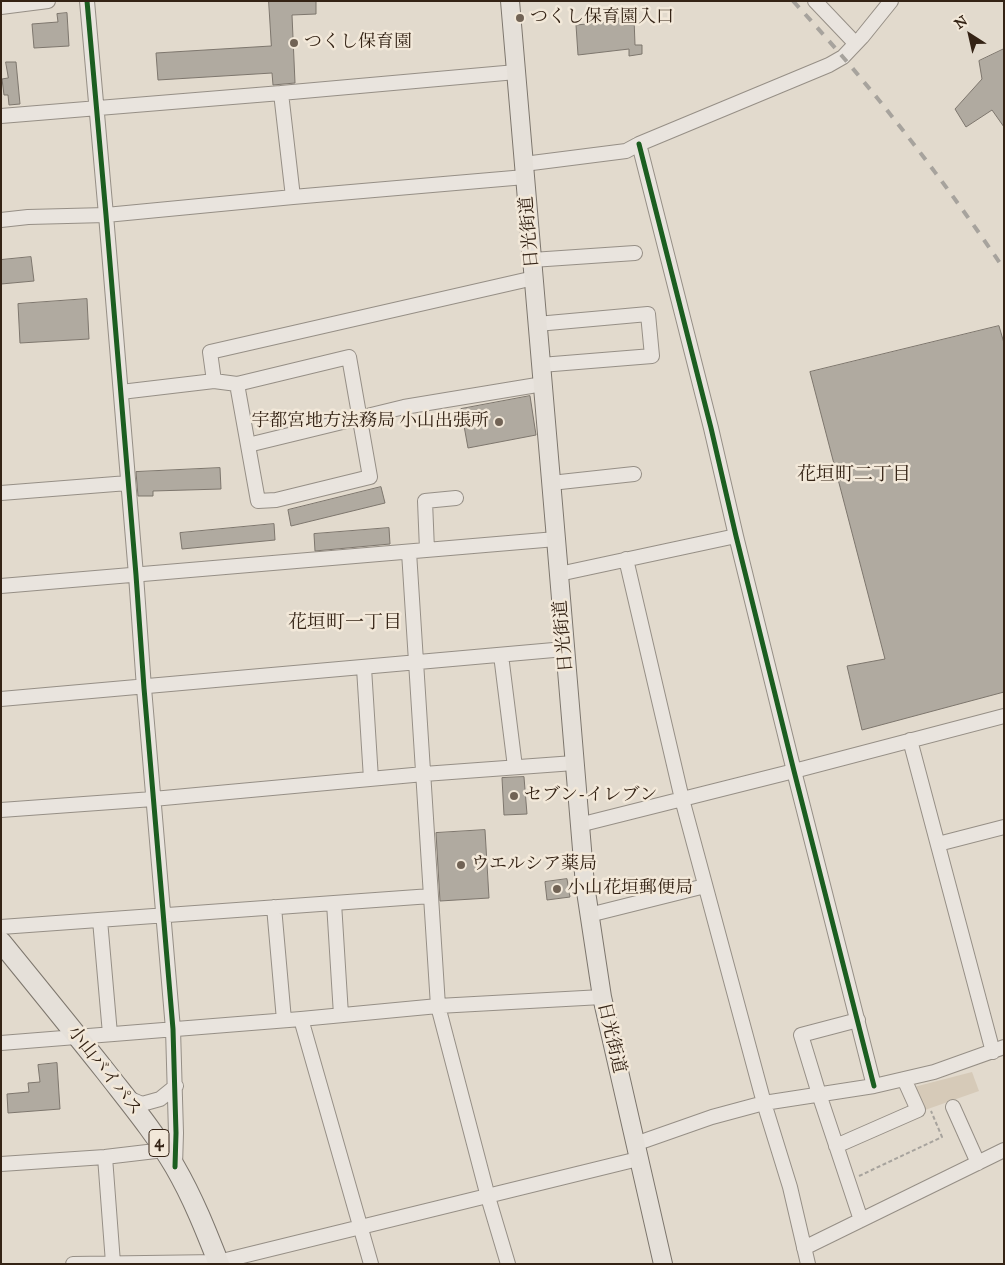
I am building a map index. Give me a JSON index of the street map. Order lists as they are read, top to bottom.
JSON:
{
  "streets": {
    "highway": ["小山バイパス", "4"],
    "main road": ["日光街道"]
  },
  "districts": ["花垣町二丁目", "花垣町一丁目"],
  "places": [
    "つくし保育園入口",
    "つくし保育園",
    "宇都宮地方法務局 小山出張所",
    "セブン-イレブン",
    "ウエルシア薬局",
    "小山花垣郵便局"
  ],
  "north": "top left"
}
